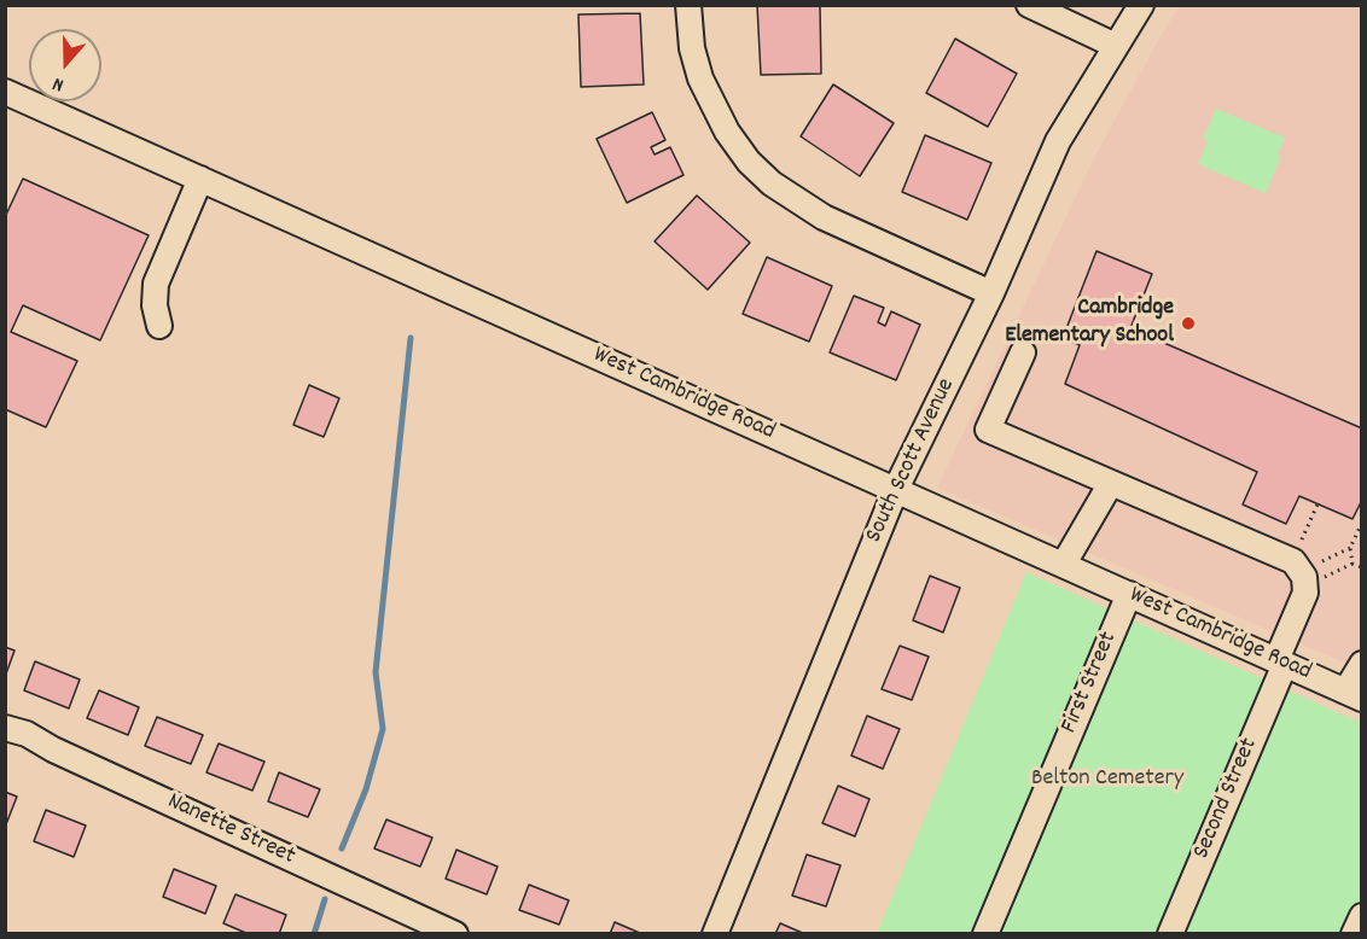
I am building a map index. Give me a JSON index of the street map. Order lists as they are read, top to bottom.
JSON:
{
  "streets": {
    "street": [
      "West Cambridge Road",
      "South Scott Avenue",
      "First Street",
      "Second Street",
      "Nanette Street"
    ]
  },
  "crossings": [
    ["West Cambridge Road", "South Scott Avenue"],
    ["West Cambridge Road", "First Street"],
    ["West Cambridge Road", "Second Street"]
  ],
  "parks": ["Belton Cemetery"],
  "places": ["Cambridge Elementary School"],
  "north": "bottom"
}
